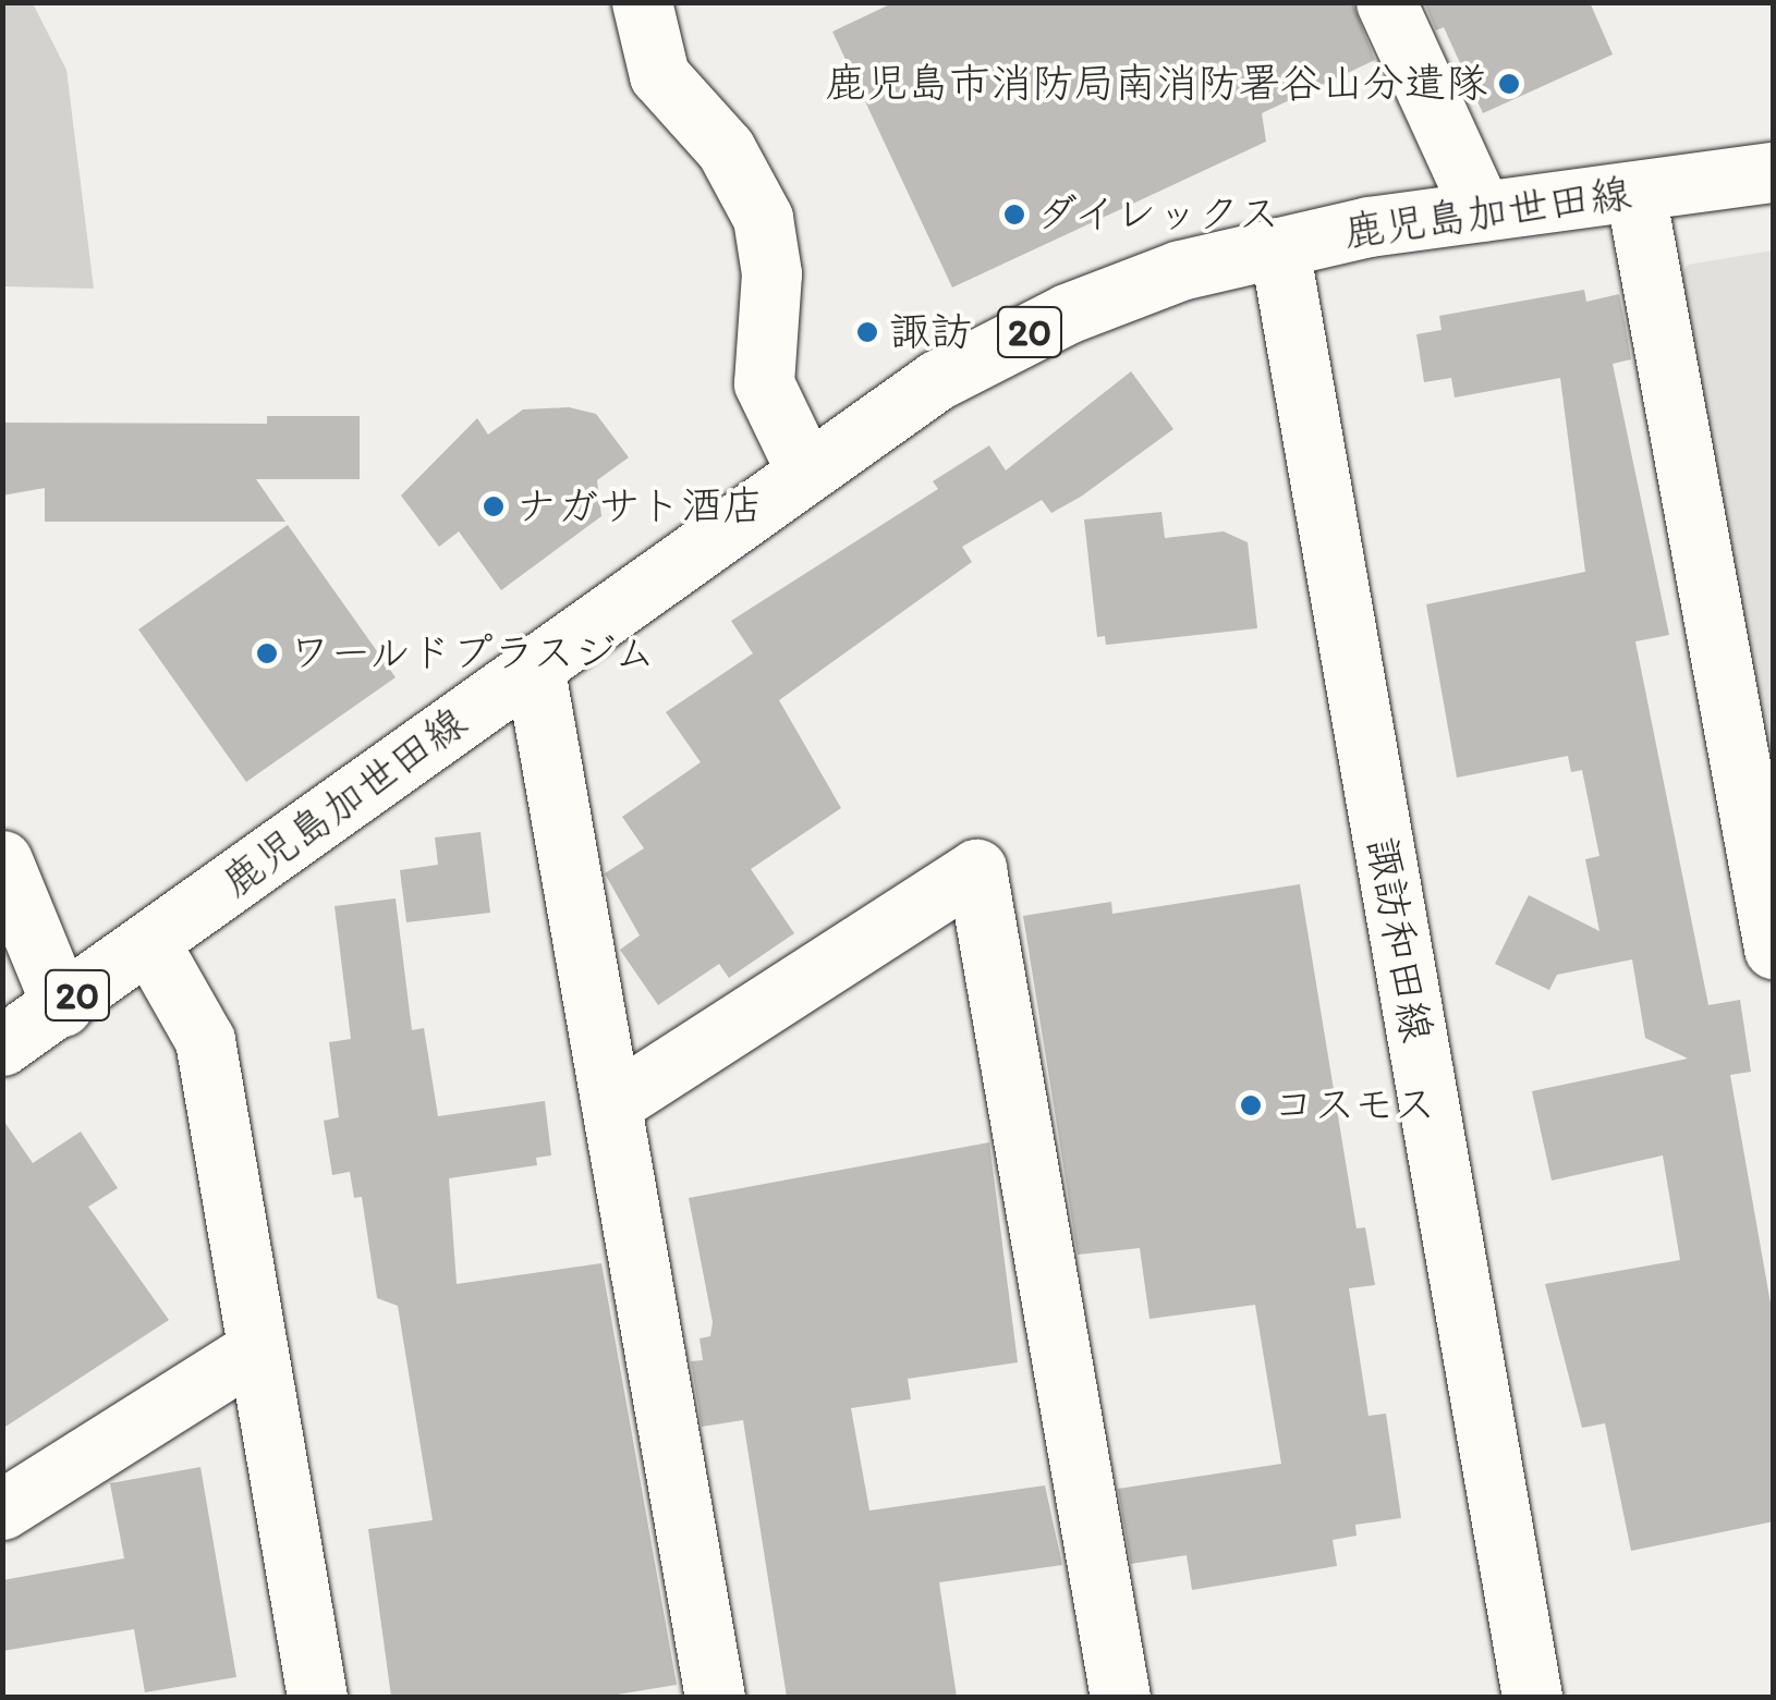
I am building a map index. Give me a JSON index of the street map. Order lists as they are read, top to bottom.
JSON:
{
  "streets": {
    "street": ["鹿児島加世田線", "20", "諏訪和田線"]
  },
  "crossings": [
    ["鹿児島加世田線", "諏訪和田線"]
  ],
  "places": [
    "鹿児島市消防局南消防署谷山分遣隊",
    "ダイレックス",
    "諏訪",
    "ナガサト酒店",
    "ワールドプラスジム",
    "コスモス"
  ]
}
